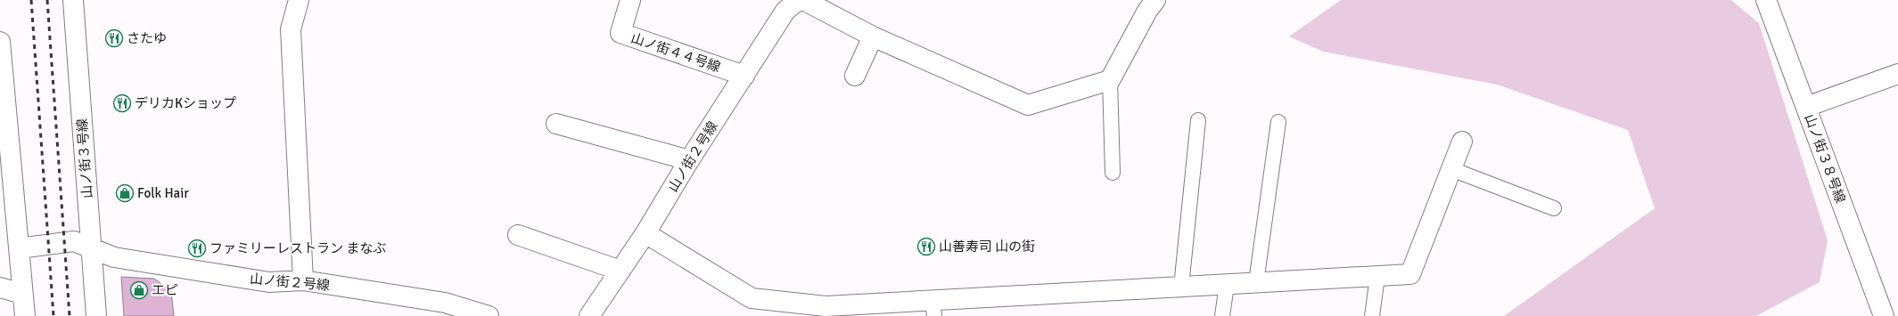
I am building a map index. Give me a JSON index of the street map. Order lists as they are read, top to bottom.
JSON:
{
  "streets": {
    "street": [
      "山ノ街４４号線",
      "山ノ街２号線",
      "山ノ街３号線",
      "山ノ街３８号線"
    ]
  },
  "crossings": [
    ["山ノ街４４号線", "山ノ街２号線"],
    ["山ノ街２号線", "山ノ街３号線"]
  ],
  "places": {
    "restaurant": [
      "さたゆ",
      "デリカKショップ",
      "山善寿司 山の街",
      "ファミリーレストラン まなぶ"
    ],
    "shop": ["Folk Hair", "エピ"]
  }
}
